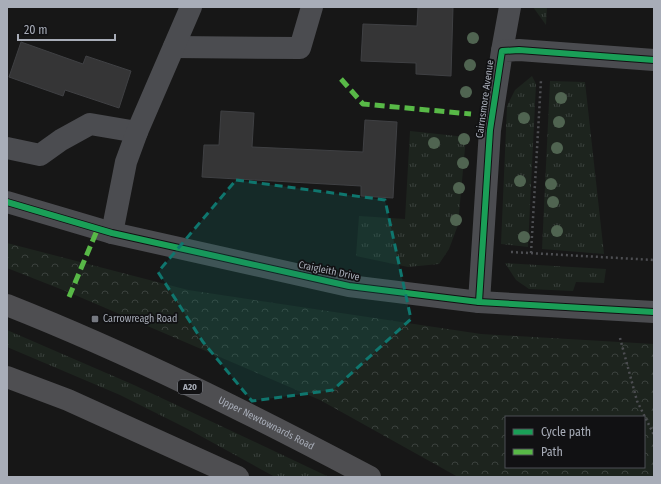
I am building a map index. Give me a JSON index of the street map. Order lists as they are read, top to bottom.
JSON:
{
  "streets": {
    "highway": ["A20", "Upper Newtownards Road"],
    "street": ["Cairnsmore Avenue", "Craigleith Drive"]
  },
  "crossings": [
    ["Cairnsmore Avenue", "Craigleith Drive"]
  ],
  "places": {
    "transit": ["Carrowreagh Road"]
  },
  "legend": ["Cycle path", "Path"],
  "scale_bar": "20 m"
}
